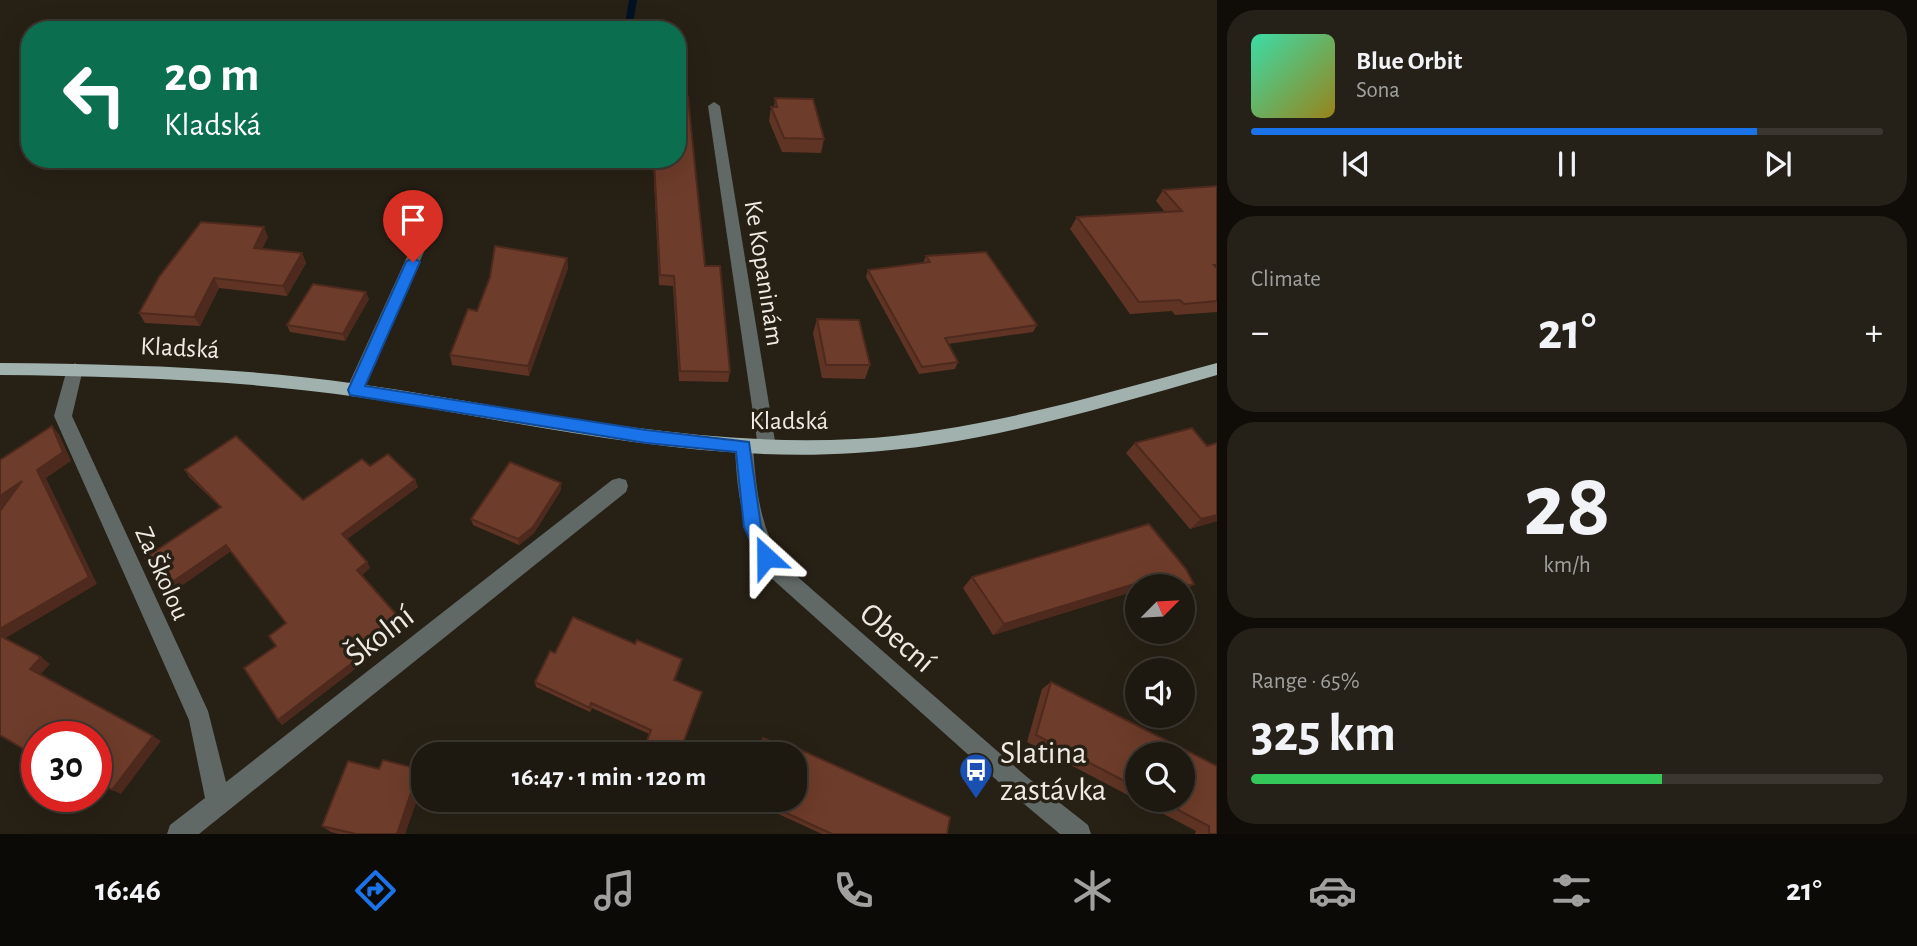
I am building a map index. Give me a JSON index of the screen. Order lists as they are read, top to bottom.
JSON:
{
  "streets": {
    "main road": ["Kladská"],
    "street": [
      "Ke Kopaninám",
      "Za Školou",
      "Školní",
      "Obecní"
    ]
  },
  "crossings": [
    ["Ke Kopaninám", "Kladská"],
    ["Kladská", "Za Školou"],
    ["Kladská", "Obecní"],
    ["Za Školou", "Školní"]
  ],
  "places": {
    "bus stop": ["Slatina zastávka"]
  },
  "north": "top right",
  "page": {
    "turn": ["20 m", "Kladská"],
    "song": ["Blue Orbit", "Sona"],
    "tile": [
      "Climate",
      ["28", "km/h"],
      ["Range · 65%", "325 km"]
    ],
    "heat": ["−", "21°", "+"],
    "limit": "30",
    "trip": "16:47 · 1 min · 120 m",
    "tabs": ["16:46", "21°"]
  }
}
